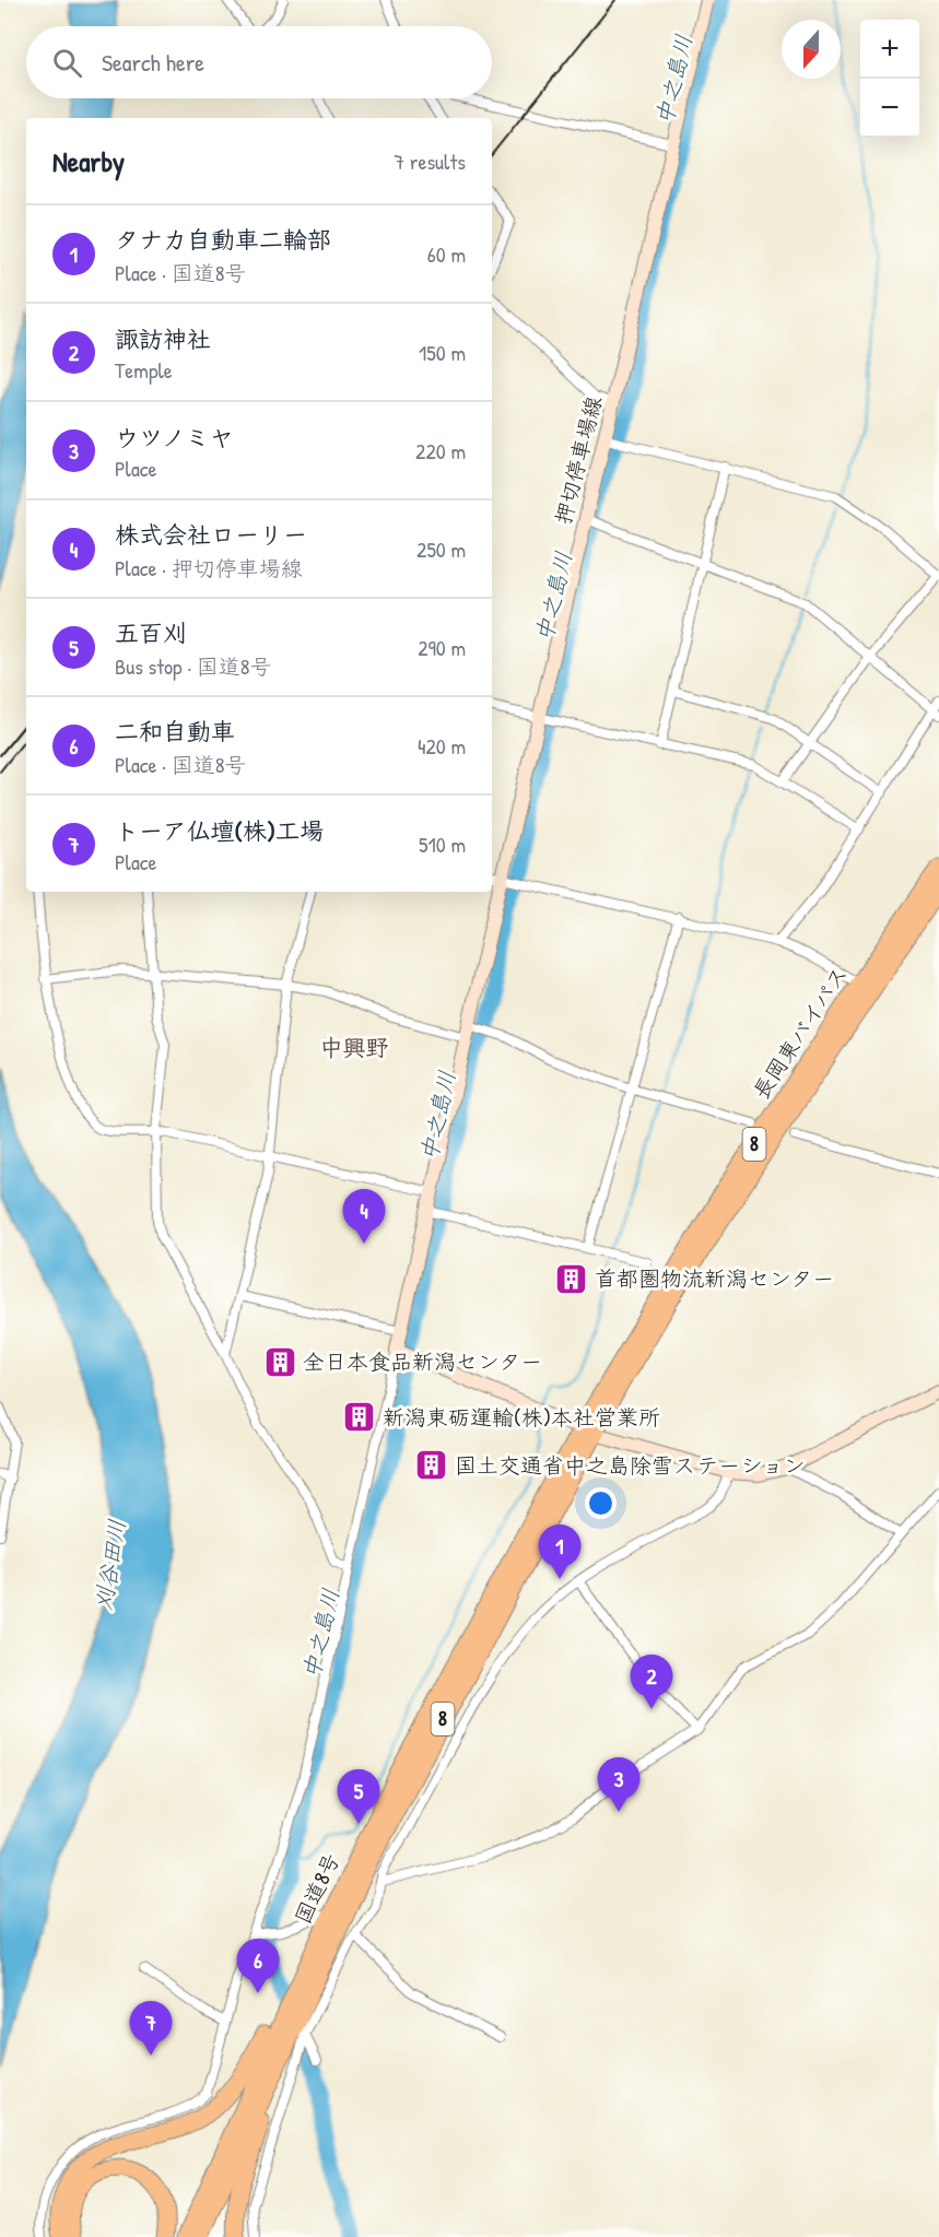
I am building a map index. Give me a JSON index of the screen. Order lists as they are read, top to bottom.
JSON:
{
  "streets": {
    "highway": ["長岡東バイパス", "8", "国道8号"],
    "main road": ["押切停車場線"]
  },
  "crossings": [
    ["長岡東バイパス", "国道8号"]
  ],
  "districts": ["中興野"],
  "water": ["中之島川", "刈谷田川"],
  "places": {
    "building": [
      "首都圏物流新潟センター",
      "全日本食品新潟センター",
      "新潟東砺運輸(株)本社営業所",
      "国土交通省中之島除雪ステーション"
    ]
  },
  "north": "bottom",
  "page": {
    "map_buttons": ["+", "−"],
    "search": "Search here",
    "heading": ["Nearby", "7 results"],
    "list": [
      {
        "mark": "1",
        "name": "タナカ自動車二輪部",
        "note": "Place · 国道8号",
        "value": "60 m"
      },
      {
        "mark": "2",
        "name": "諏訪神社",
        "note": "Temple",
        "value": "150 m"
      },
      {
        "mark": "3",
        "name": "ウツノミヤ",
        "note": "Place",
        "value": "220 m"
      },
      {
        "mark": "4",
        "name": "株式会社ローリー",
        "note": "Place · 押切停車場線",
        "value": "250 m"
      },
      {
        "mark": "5",
        "name": "五百刈",
        "note": "Bus stop · 国道8号",
        "value": "290 m"
      },
      {
        "mark": "6",
        "name": "二和自動車",
        "note": "Place · 国道8号",
        "value": "420 m"
      },
      {
        "mark": "7",
        "name": "トーア仏壇(株)工場",
        "note": "Place",
        "value": "510 m"
      }
    ],
    "pins": [
      "4",
      "1",
      "2",
      "3",
      "5",
      "6",
      "7"
    ]
  }
}
